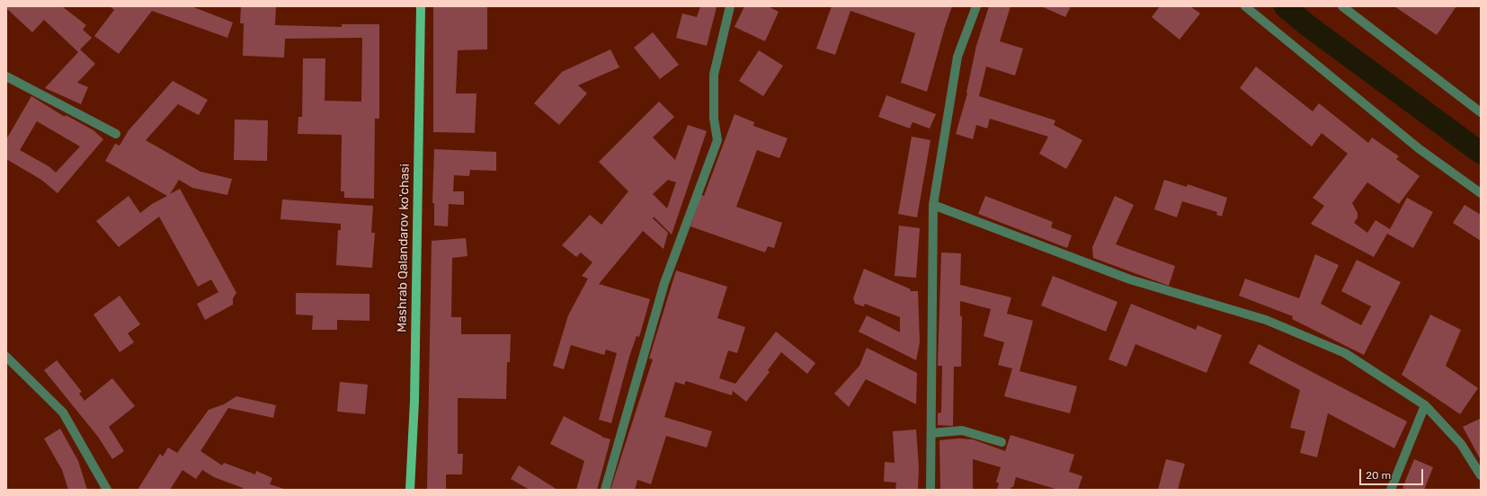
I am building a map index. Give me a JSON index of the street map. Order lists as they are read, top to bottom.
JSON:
{
  "streets": {
    "main road": ["Mashrab Qalandarov ko'chasi"]
  },
  "scale_bar": "20 m"
}
